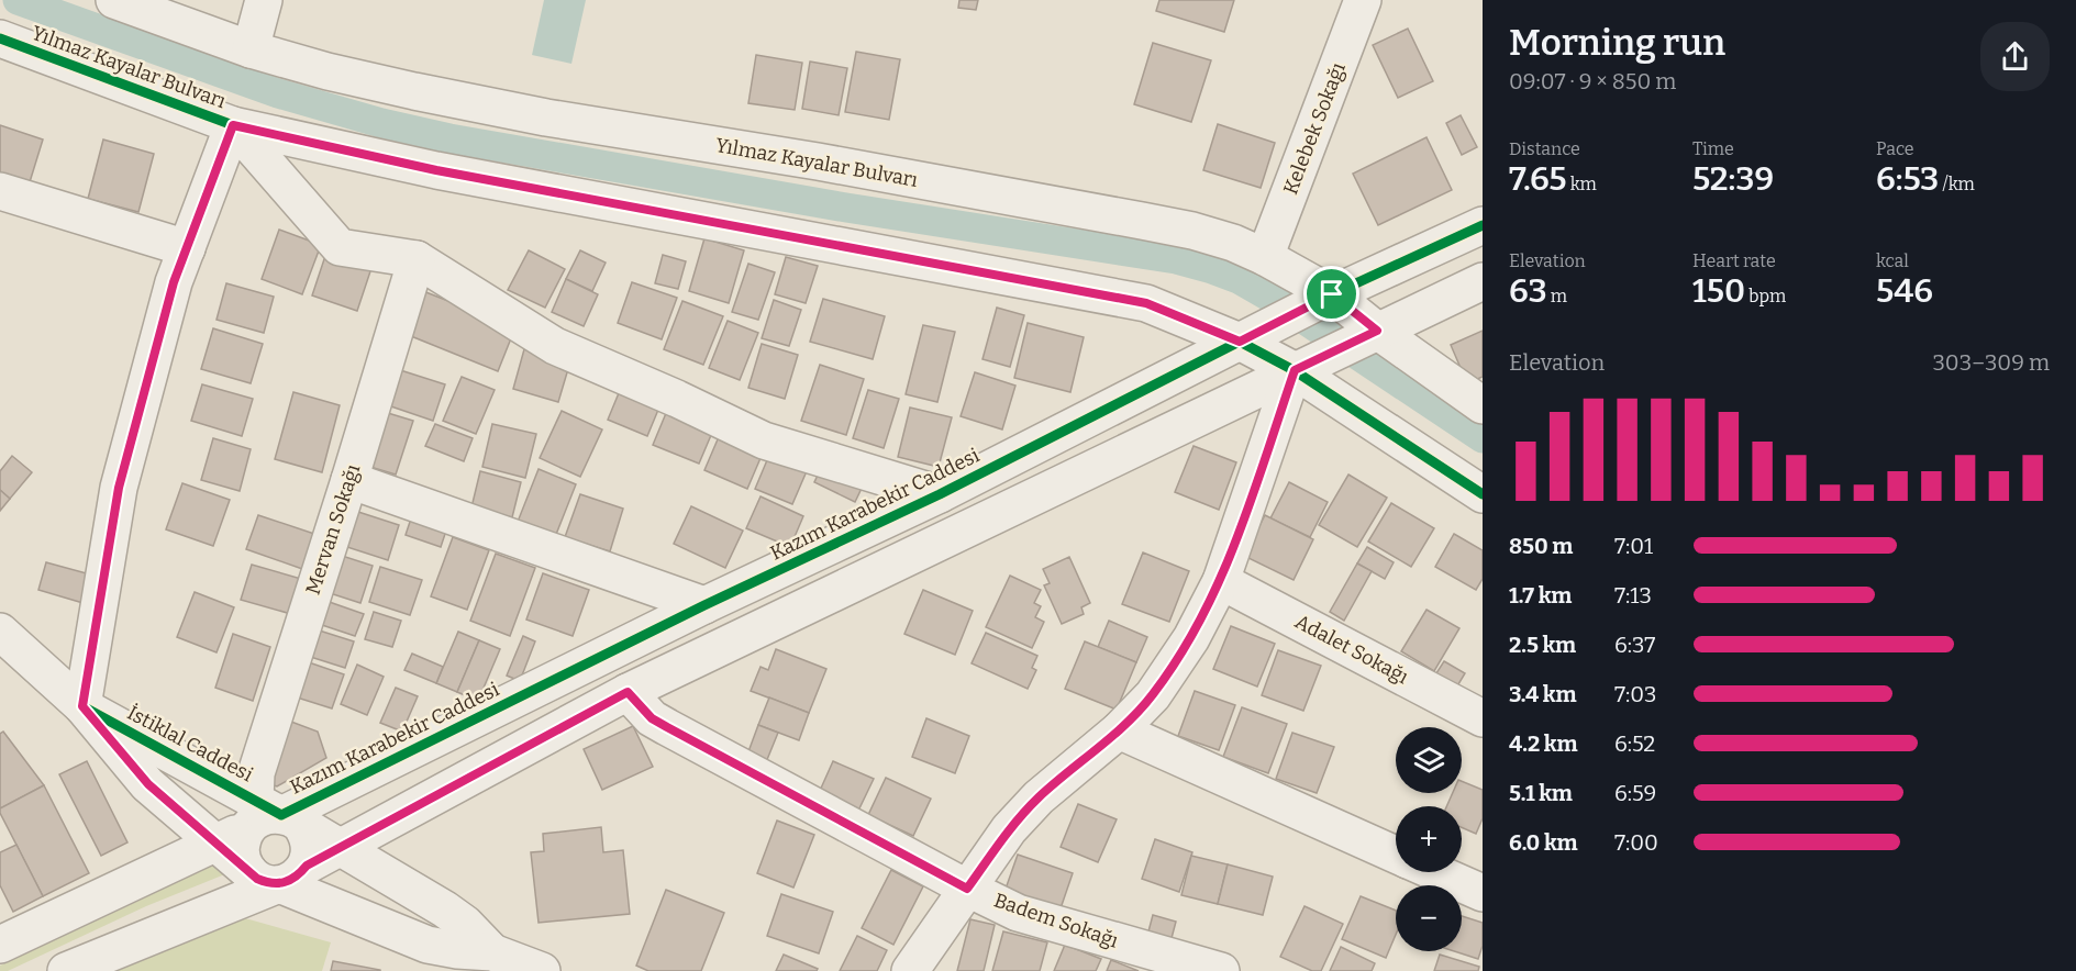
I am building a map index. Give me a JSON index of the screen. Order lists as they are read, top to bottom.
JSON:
{
  "streets": {
    "street": [
      "Yılmaz Kayalar Bulvarı",
      "Kelebek Sokağı",
      "Kazım Karabekir Caddesi",
      "Mervan Sokağı",
      "Adalet Sokağı",
      "İstiklal Caddesi",
      "Badem Sokağı"
    ]
  },
  "crossings": [
    ["Yılmaz Kayalar Bulvarı", "Kelebek Sokağı"],
    ["Yılmaz Kayalar Bulvarı", "Kazım Karabekir Caddesi"],
    ["Kazım Karabekir Caddesi", "Mervan Sokağı"],
    ["Kazım Karabekir Caddesi", "İstiklal Caddesi"],
    ["Mervan Sokağı", "İstiklal Caddesi"]
  ],
  "page": {
    "heading": ["Morning run", "09:07 · 9 × 850 m"],
    "stats": [
      ["Distance", "7.65 km"],
      ["Time", "52:39"],
      ["Pace", "6:53 /km"],
      ["Elevation", "63 m"],
      ["Heart rate", "150 bpm"],
      ["kcal", "546"]
    ],
    "chart": ["Elevation", "303–309 m"],
    "list": [
      {
        "name": "850 m",
        "note": "7:01"
      },
      {
        "name": "1.7 km",
        "note": "7:13"
      },
      {
        "name": "2.5 km",
        "note": "6:37"
      },
      {
        "name": "3.4 km",
        "note": "7:03"
      },
      {
        "name": "4.2 km",
        "note": "6:52"
      },
      {
        "name": "5.1 km",
        "note": "6:59"
      },
      {
        "name": "6.0 km",
        "note": "7:00"
      }
    ],
    "map_buttons": ["+", "−"]
  }
}
